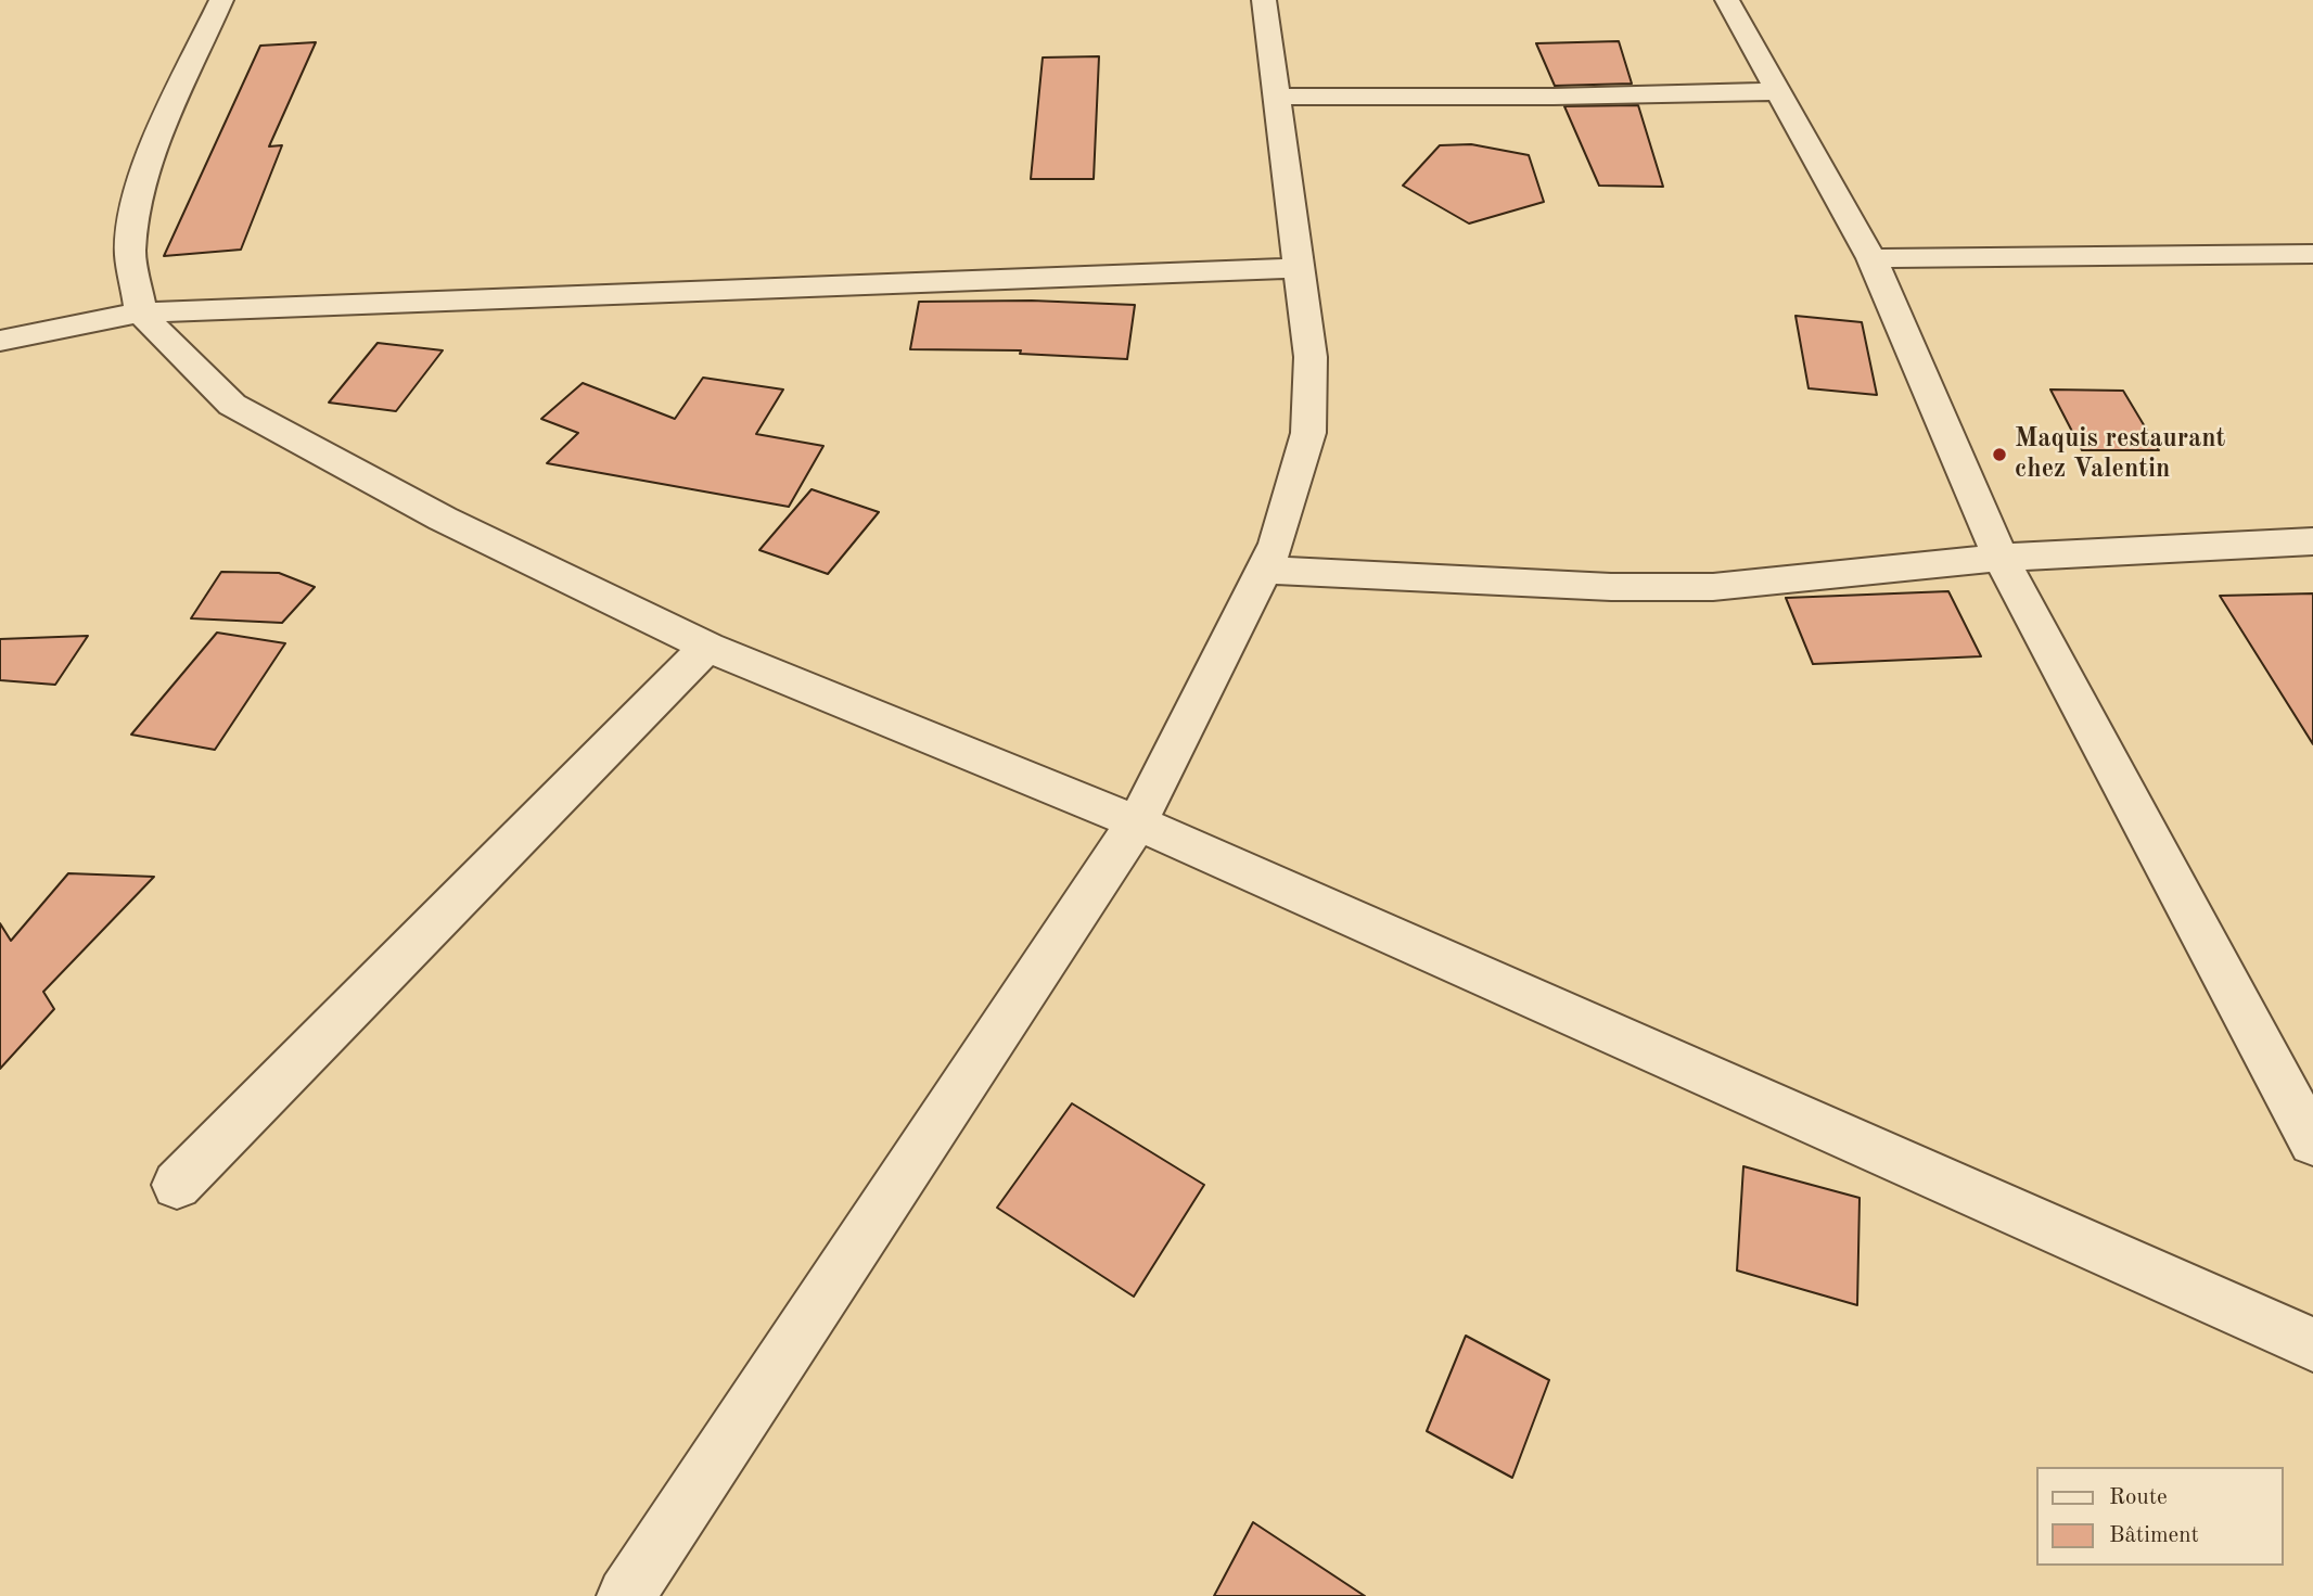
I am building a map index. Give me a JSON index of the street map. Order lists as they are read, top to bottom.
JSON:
{
  "places": ["Maquis restaurant chez Valentin"],
  "legend": ["Route", "Bâtiment"]
}
